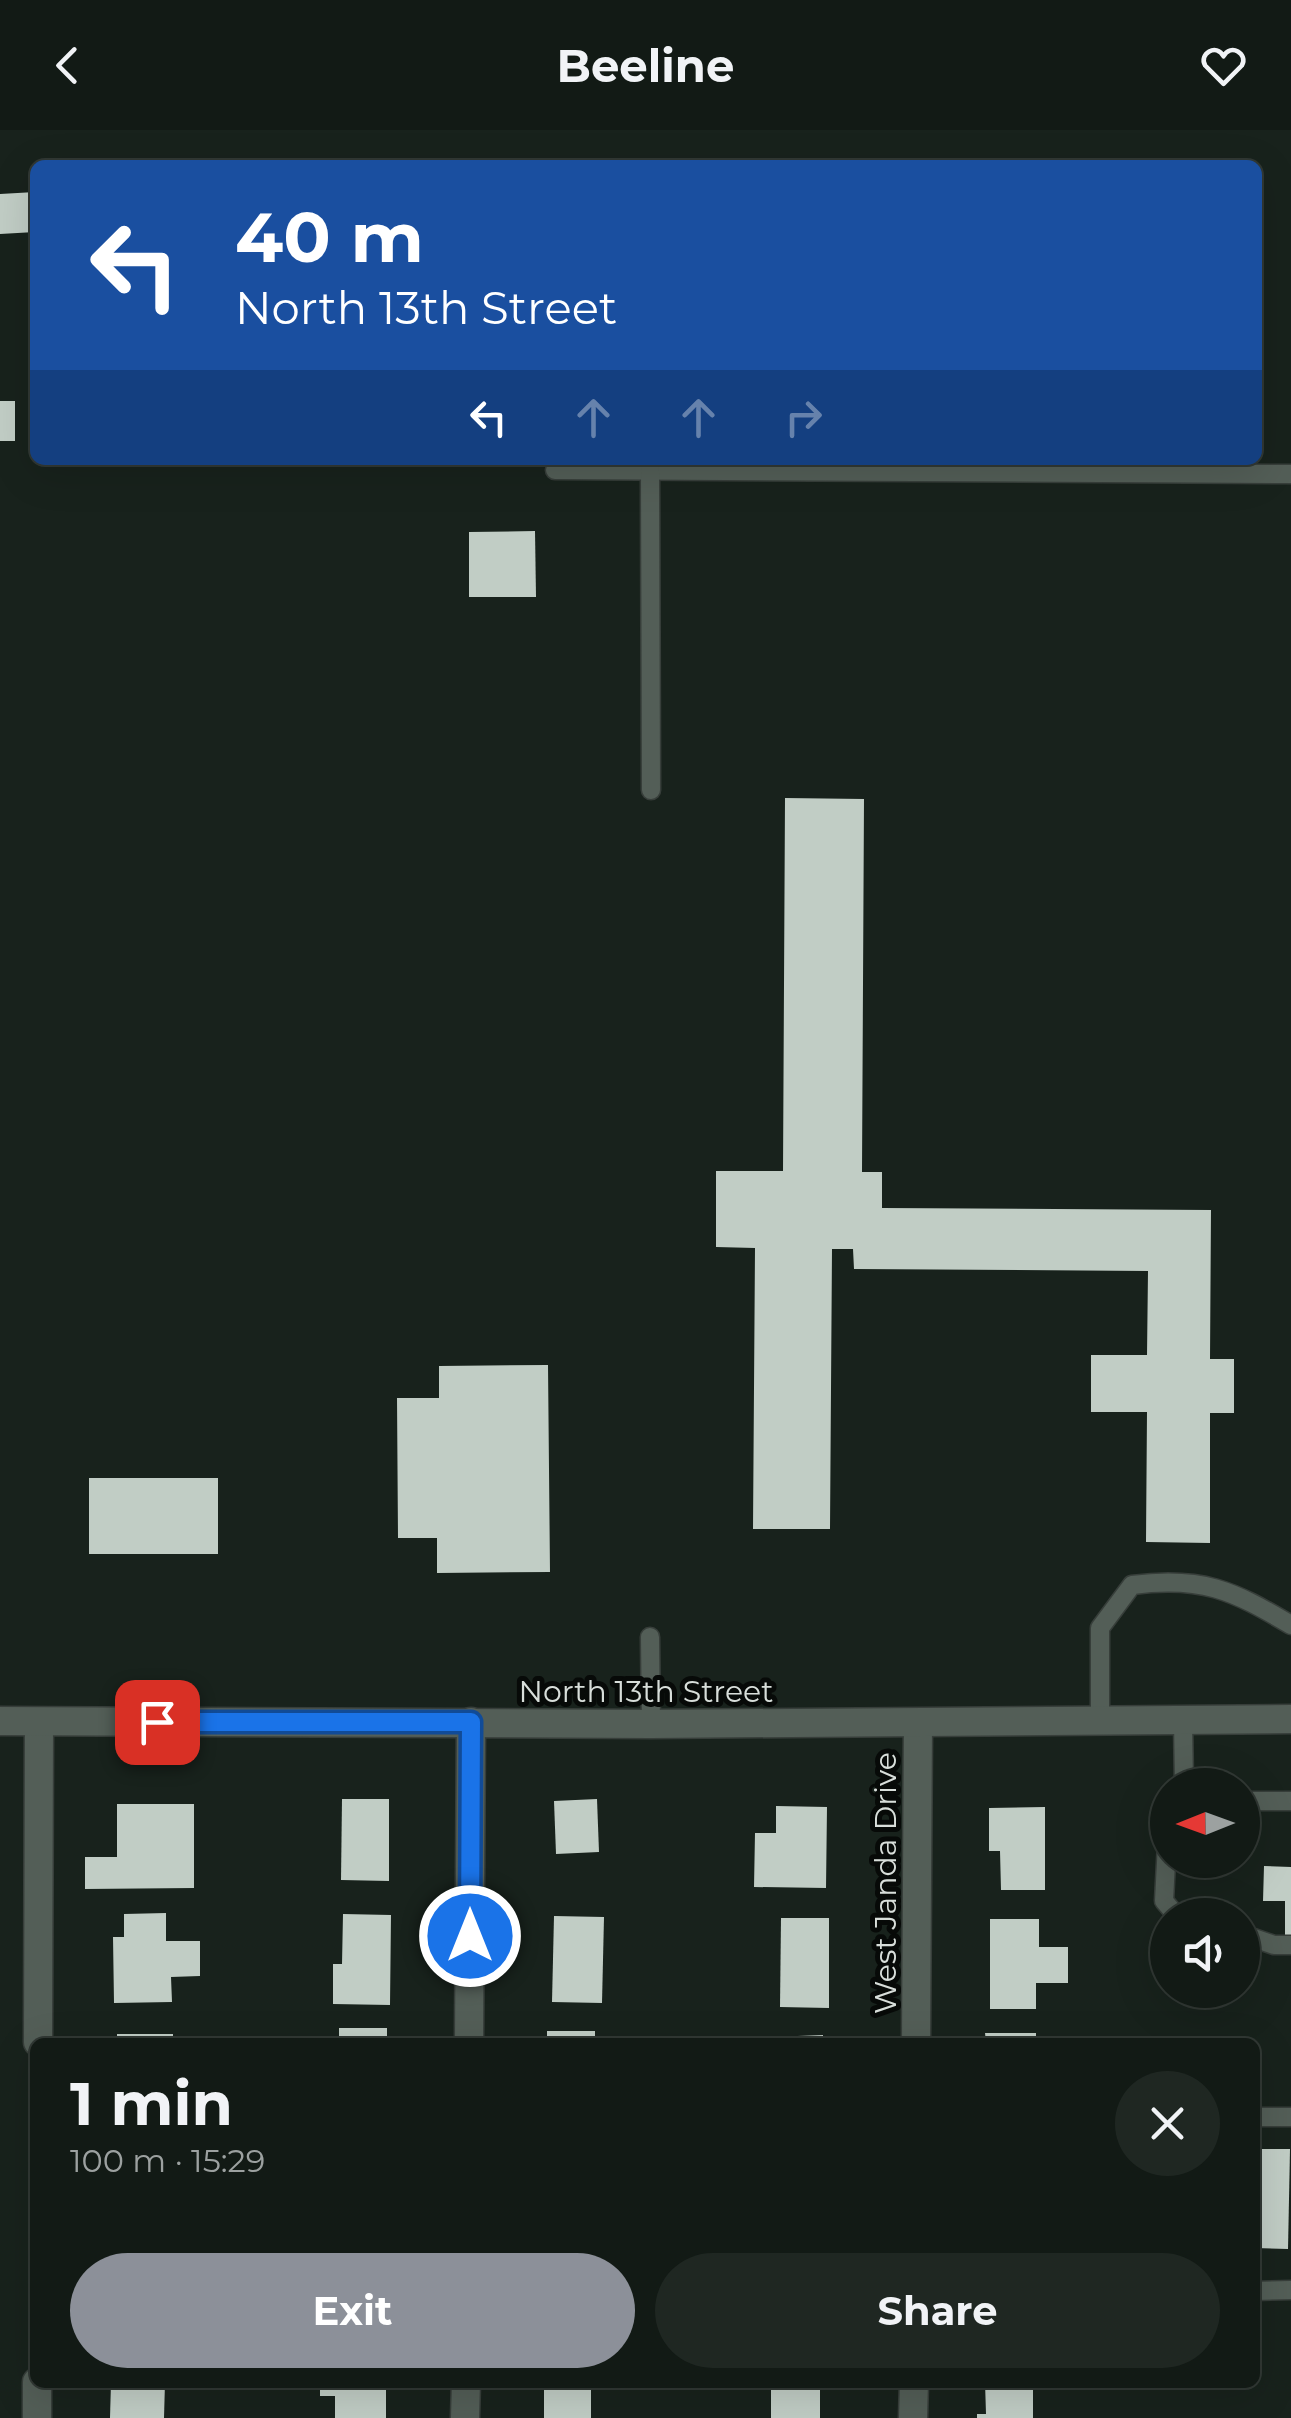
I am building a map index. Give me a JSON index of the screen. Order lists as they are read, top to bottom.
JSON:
{
  "streets": {
    "street": ["North 13th Street", "West Janda Drive"]
  },
  "crossings": [
    ["North 13th Street", "West Janda Drive"]
  ],
  "north": "left",
  "page": {
    "header": "Beeline",
    "turn": ["40 m", "North 13th Street"],
    "heading": ["1 min", "100 m · 15:29"],
    "buttons": ["Exit", "Share"]
  }
}
